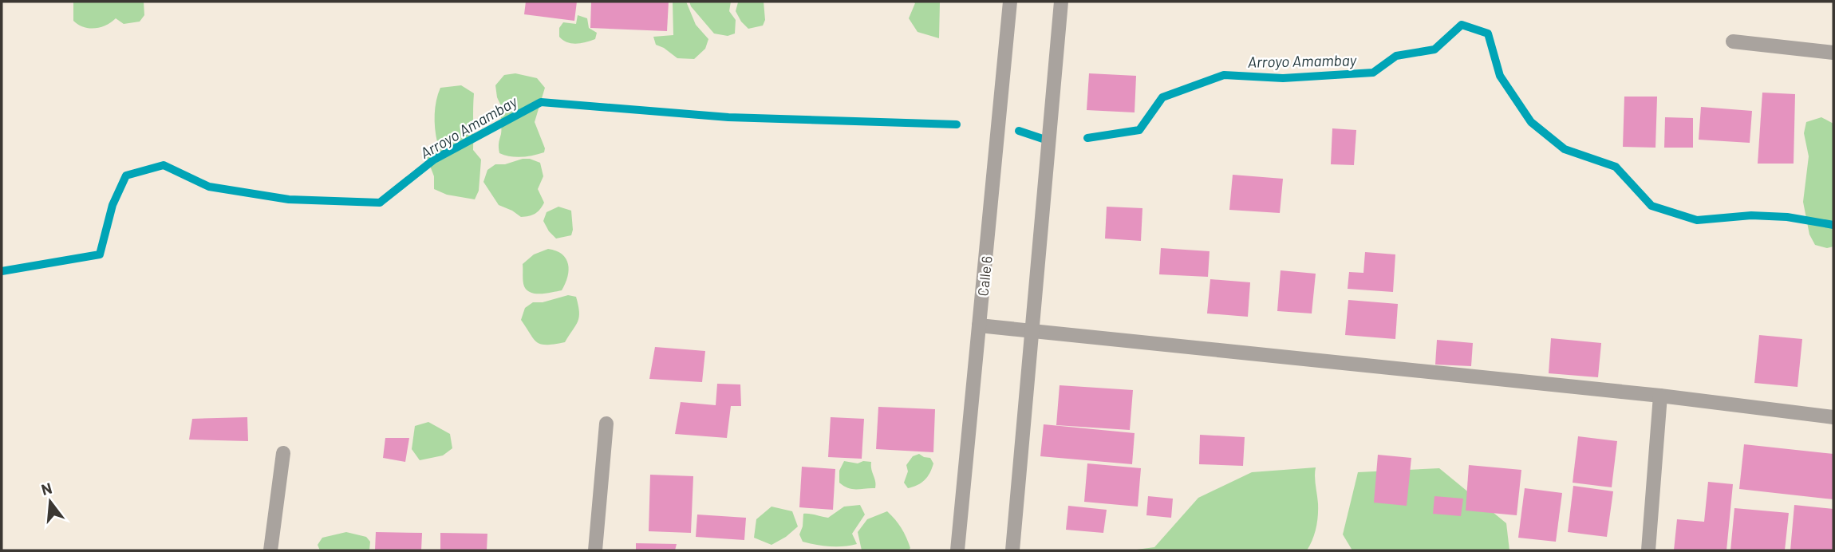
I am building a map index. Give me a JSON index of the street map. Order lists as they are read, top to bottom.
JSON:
{
  "streets": {
    "street": ["Calle 6"]
  },
  "water": ["Arroyo Amambay"],
  "north": "top"
}
